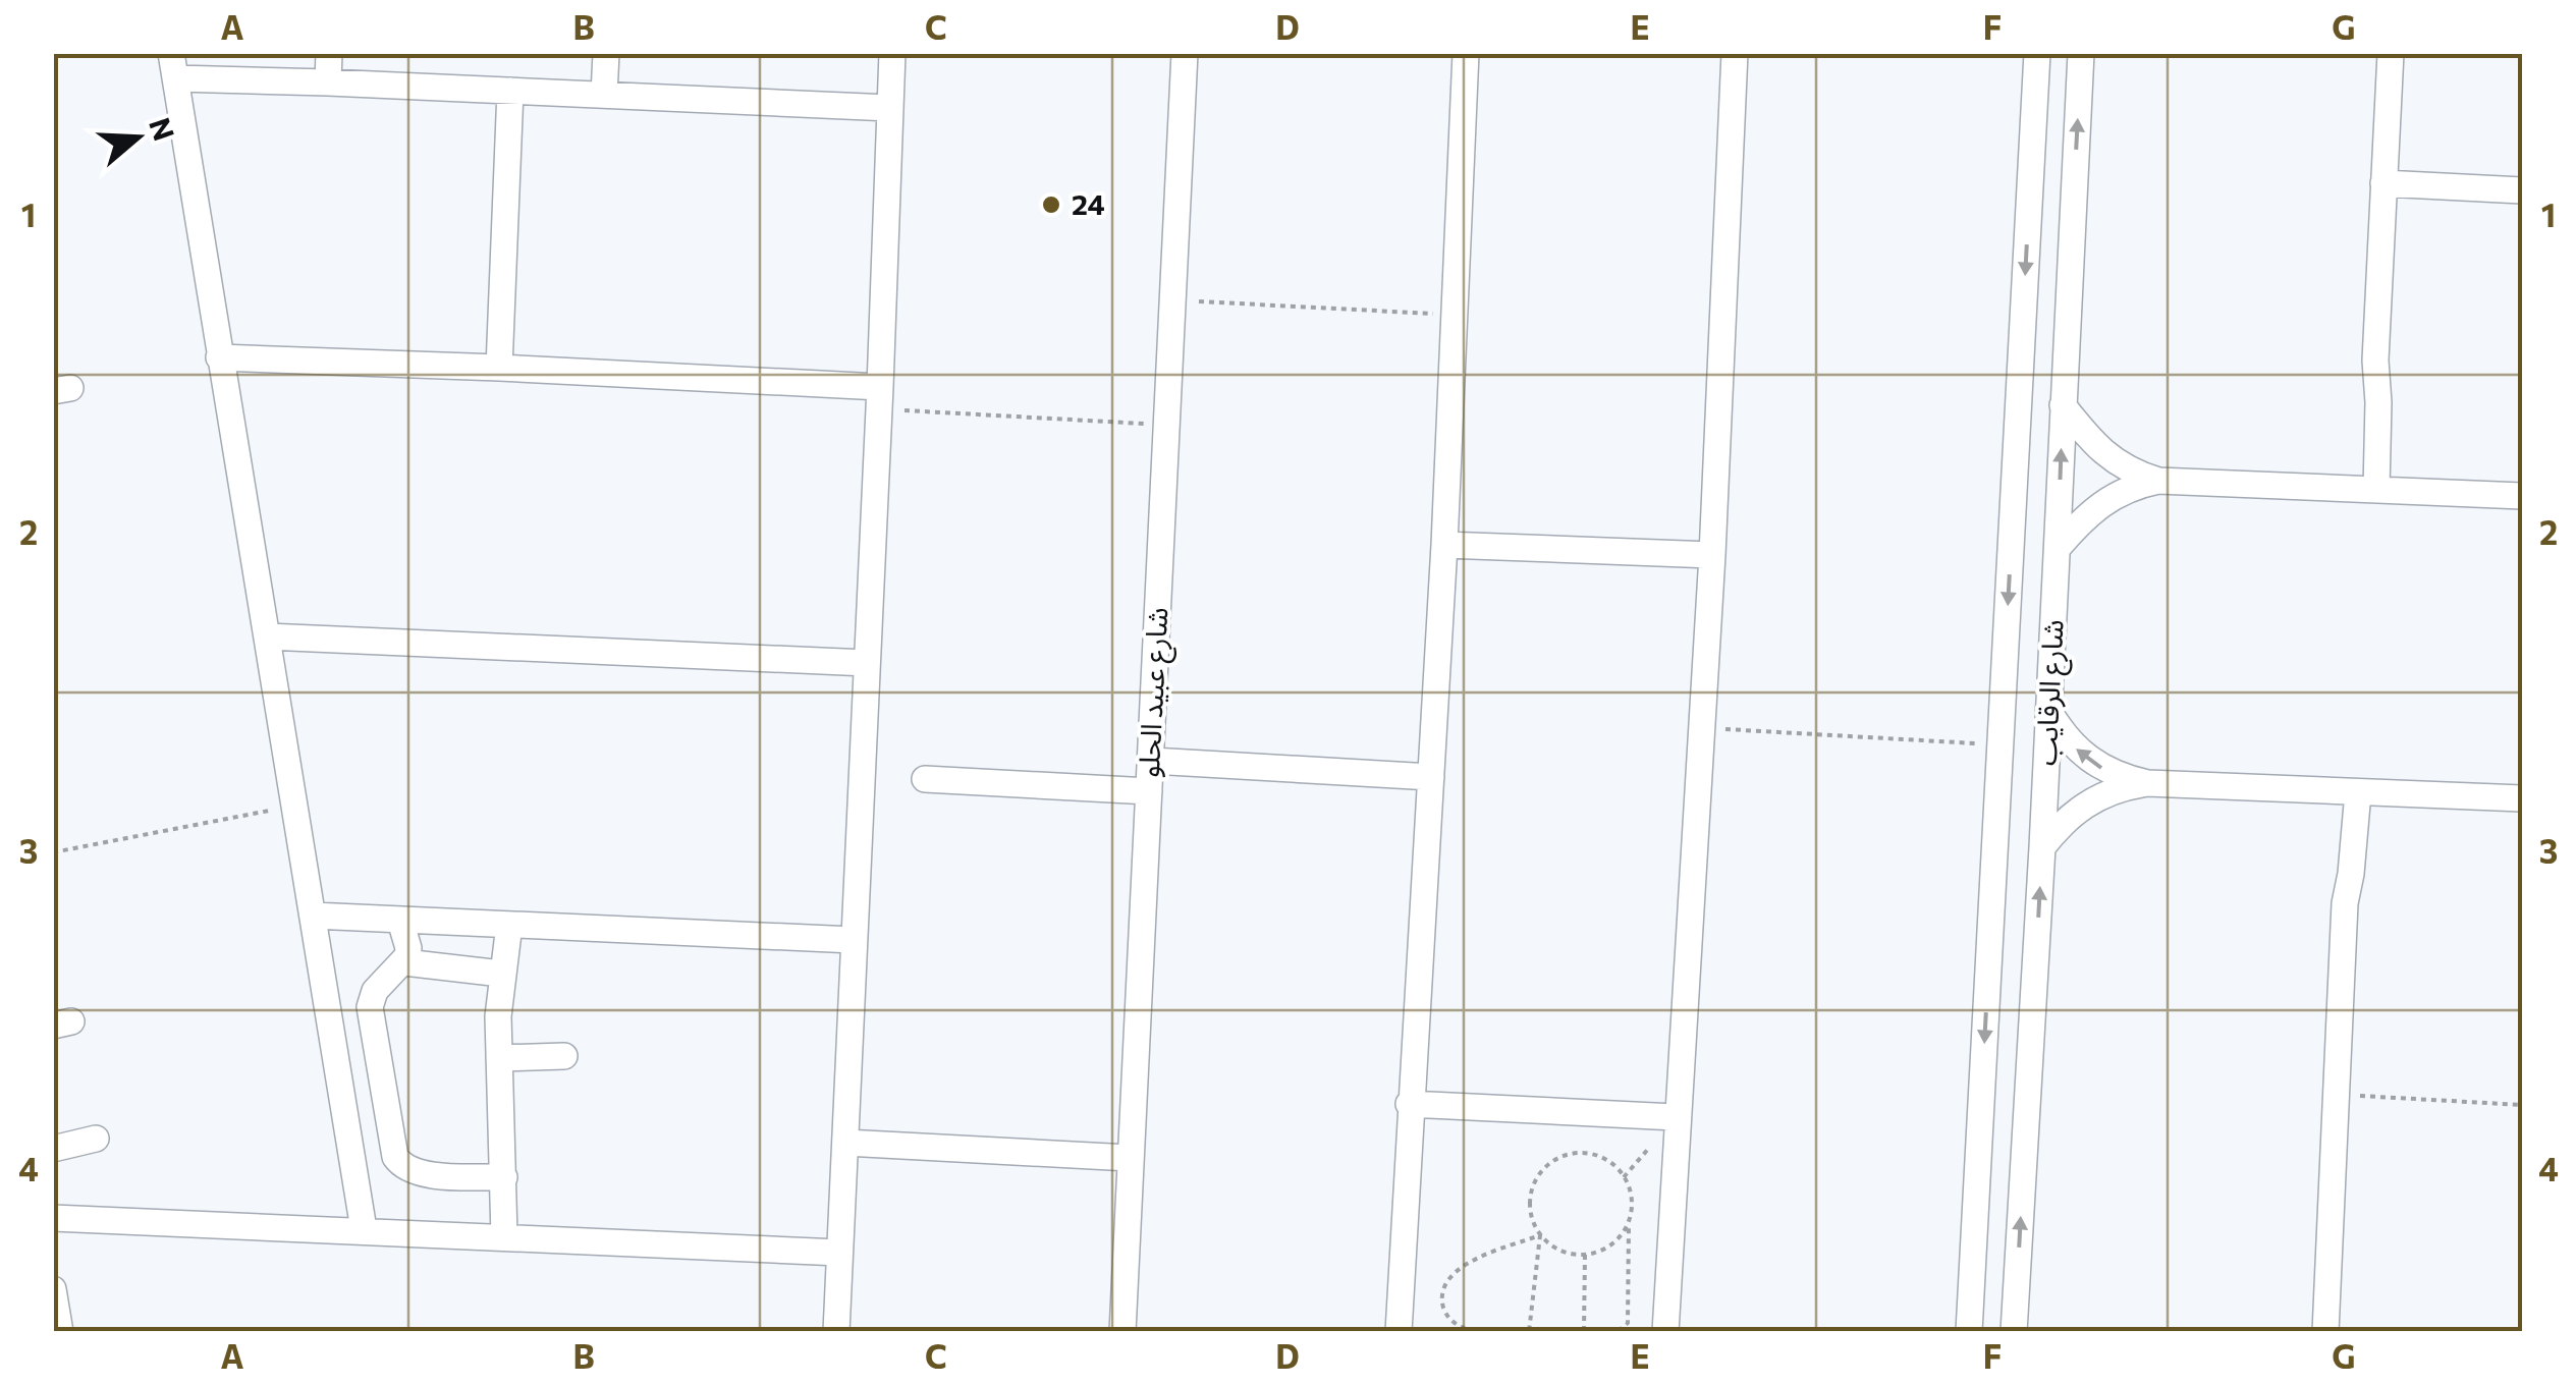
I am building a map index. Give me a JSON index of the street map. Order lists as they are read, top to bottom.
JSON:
{
  "streets": {
    "street": ["شارع عبيد الحلو", "شارع الرقايب"]
  },
  "places": ["24"],
  "north": "right",
  "grid": {
    "columns": [
      "A",
      "B",
      "C",
      "D",
      "E",
      "F",
      "G"
    ],
    "rows": [
      "1",
      "2",
      "3",
      "4"
    ]
  }
}
